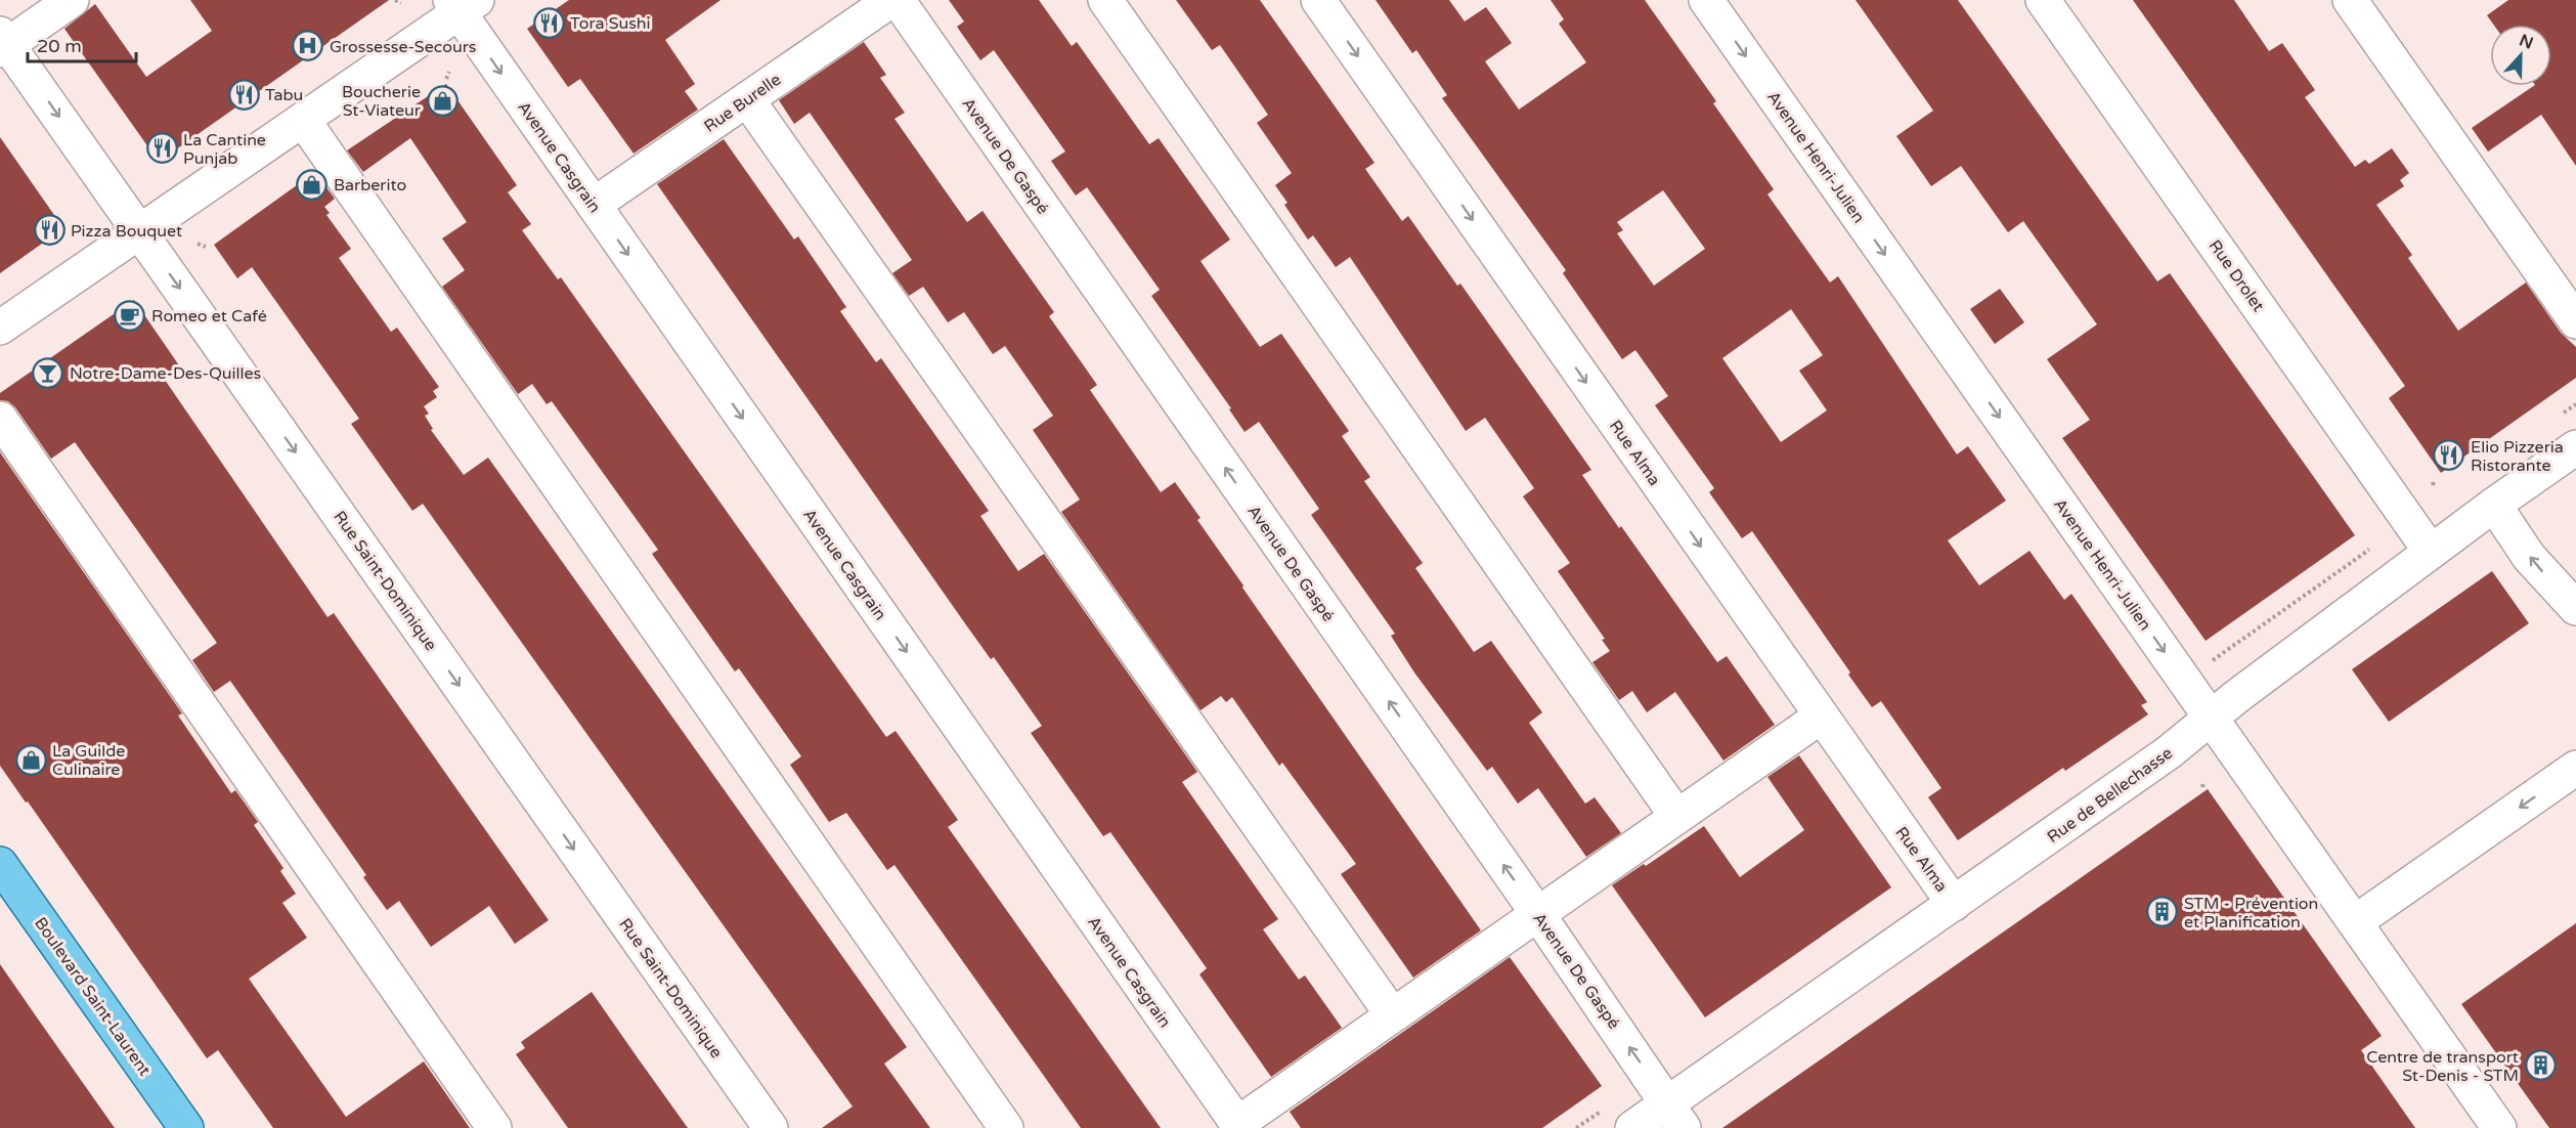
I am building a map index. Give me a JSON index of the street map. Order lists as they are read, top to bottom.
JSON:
{
  "streets": {
    "main road": ["Boulevard Saint-Laurent"],
    "street": [
      "Rue Burelle",
      "Avenue De Gaspé",
      "Avenue Casgrain",
      "Avenue Henri-Julien",
      "Rue Drolet",
      "Rue Alma",
      "Rue Saint-Dominique",
      "Rue de Bellechasse"
    ]
  },
  "crossings": [
    ["Rue Burelle", "Avenue Casgrain"],
    ["Avenue De Gaspé", "Rue de Bellechasse"],
    ["Avenue Henri-Julien", "Rue de Bellechasse"],
    ["Rue Drolet", "Rue de Bellechasse"],
    ["Rue Alma", "Rue de Bellechasse"]
  ],
  "one_way": ["Avenue Henri-Julien"],
  "places": {
    "restaurant": [
      "Tora Sushi",
      "Tabu",
      "La Cantine Punjab",
      "Pizza Bouquet",
      "Elio Pizzeria Ristorante"
    ],
    "hospital": ["Grossesse-Secours"],
    "shop": ["Boucherie St-Viateur", "Barberito", "La Guilde Culinaire"],
    "cafe": ["Romeo et Café"],
    "bar": ["Notre-Dame-Des-Quilles"],
    "building": ["STM - Prévention et Planification", "Centre de transport St-Denis - STM"]
  },
  "scale_bar": "20 m",
  "north": "top"
}
